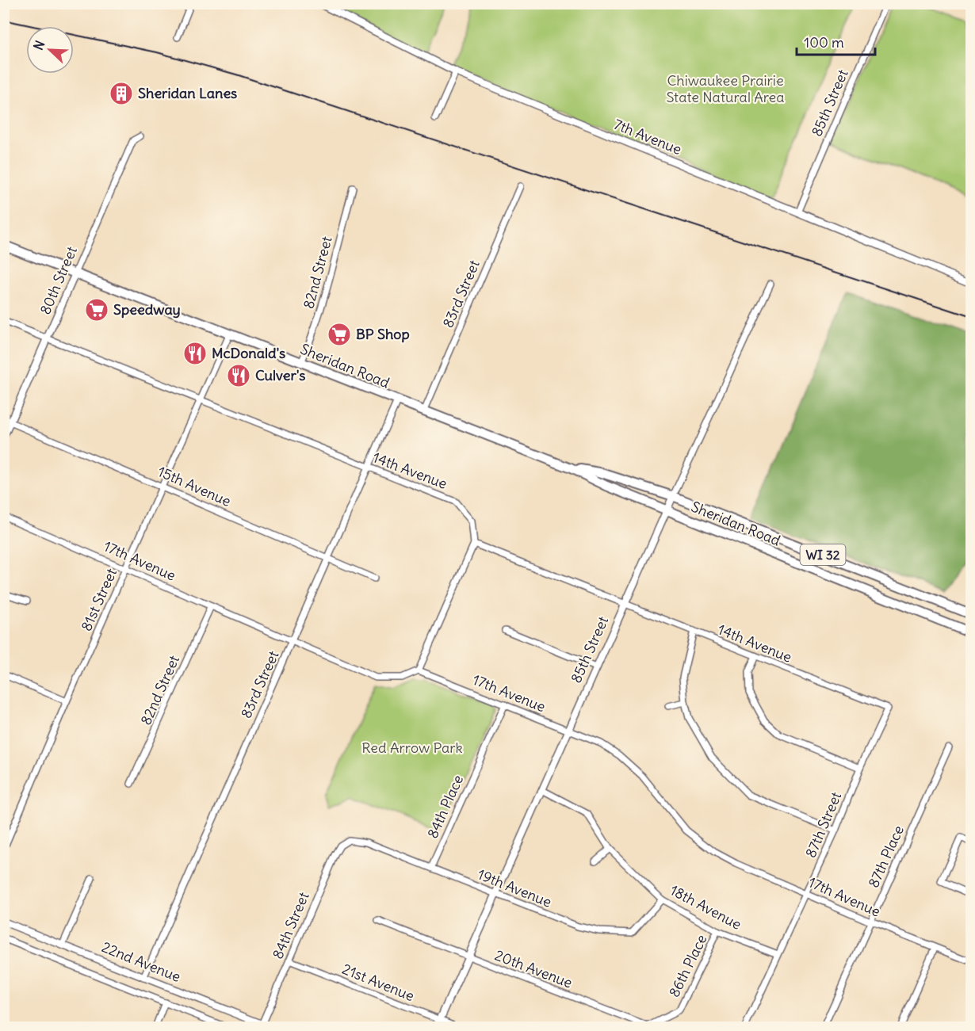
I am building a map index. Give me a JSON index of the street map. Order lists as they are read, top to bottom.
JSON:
{
  "streets": {
    "main road": ["Sheridan Road", "WI 32"],
    "street": [
      "85th Street",
      "7th Avenue",
      "82nd Street",
      "80th Street",
      "83rd Street",
      "14th Avenue",
      "15th Avenue",
      "17th Avenue",
      "81st Street",
      "84th Place",
      "87th Street",
      "87th Place",
      "19th Avenue",
      "18th Avenue",
      "84th Street",
      "22nd Avenue",
      "86th Place",
      "20th Avenue",
      "21st Avenue"
    ]
  },
  "crossings": [
    ["85th Street", "7th Avenue"],
    ["85th Street", "Sheridan Road"],
    ["85th Street", "14th Avenue"],
    ["85th Street", "17th Avenue"],
    ["85th Street", "19th Avenue"],
    ["85th Street", "18th Avenue"],
    ["85th Street", "20th Avenue"],
    ["85th Street", "21st Avenue"],
    ["82nd Street", "Sheridan Road"],
    ["82nd Street", "17th Avenue"],
    ["80th Street", "Sheridan Road"],
    ["80th Street", "14th Avenue"],
    ["80th Street", "15th Avenue"],
    ["83rd Street", "Sheridan Road"],
    ["83rd Street", "14th Avenue"],
    ["83rd Street", "15th Avenue"],
    ["83rd Street", "17th Avenue"],
    ["83rd Street", "22nd Avenue"],
    ["Sheridan Road", "81st Street"],
    ["14th Avenue", "81st Street"],
    ["14th Avenue", "87th Street"],
    ["15th Avenue", "81st Street"],
    ["17th Avenue", "81st Street"],
    ["17th Avenue", "84th Place"],
    ["17th Avenue", "87th Street"],
    ["17th Avenue", "87th Place"],
    ["84th Place", "19th Avenue"],
    ["87th Street", "18th Avenue"],
    ["19th Avenue", "18th Avenue"],
    ["19th Avenue", "84th Street"],
    ["18th Avenue", "86th Place"],
    ["84th Street", "22nd Avenue"],
    ["84th Street", "21st Avenue"],
    ["86th Place", "20th Avenue"]
  ],
  "parks": ["Chiwaukee Prairie State Natural Area", "Red Arrow Park"],
  "places": {
    "building": ["Sheridan Lanes"],
    "supermarket": ["Speedway", "BP Shop"],
    "restaurant": ["McDonald's", "Culver's"]
  },
  "scale_bar": "100 m",
  "north": "top left"
}
